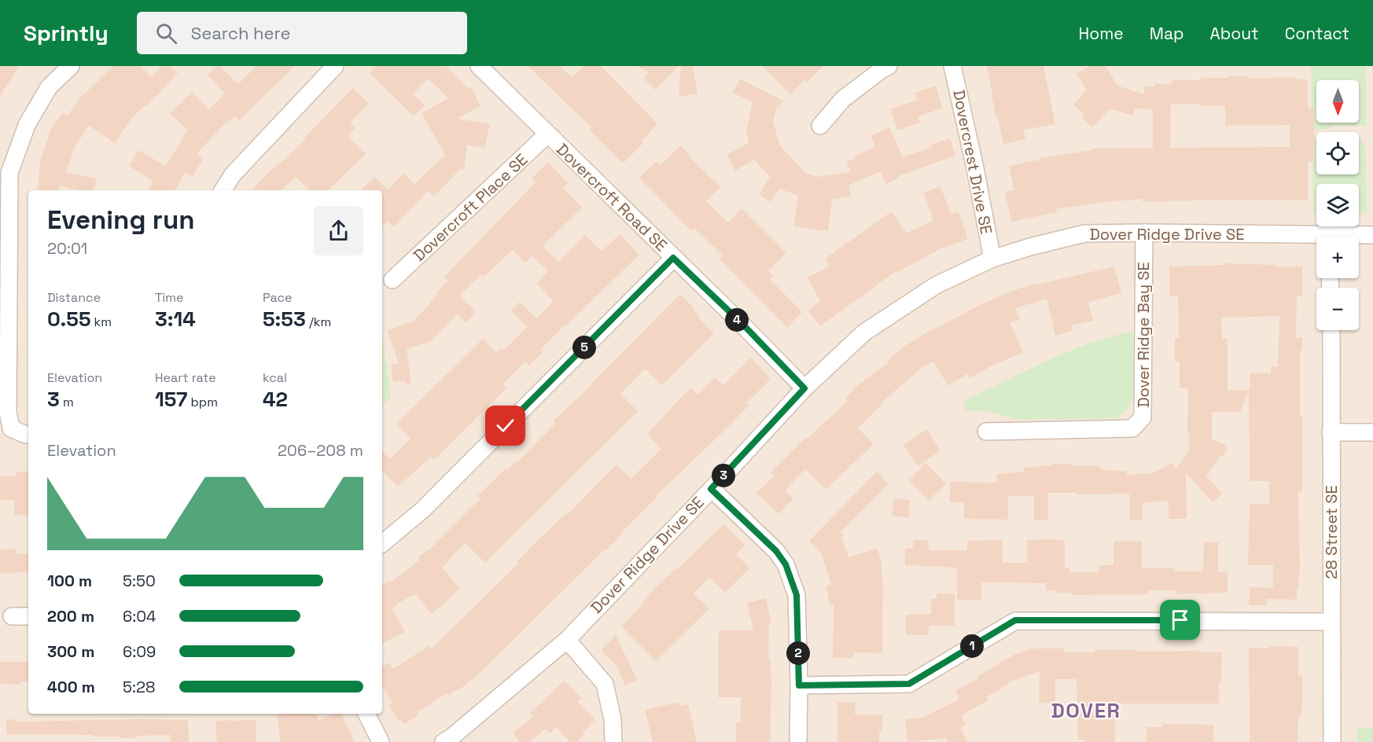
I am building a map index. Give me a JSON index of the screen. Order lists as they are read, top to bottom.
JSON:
{
  "streets": {
    "street": [
      "Dovercrest Drive SE",
      "Dovercroft Road SE",
      "Dovercroft Place SE",
      "Dover Ridge Drive SE",
      "Dover Ridge Bay SE",
      "28 Street SE"
    ]
  },
  "crossings": [
    ["Dovercrest Drive SE", "Dover Ridge Drive SE"],
    ["Dovercroft Road SE", "Dovercroft Place SE"],
    ["Dovercroft Road SE", "Dover Ridge Drive SE"],
    ["Dover Ridge Drive SE", "Dover Ridge Bay SE"]
  ],
  "districts": ["DOVER"],
  "north": "bottom",
  "page": {
    "header": "Sprintly",
    "search": "Search here",
    "nav": [
      "Home",
      "Map",
      "About",
      "Contact"
    ],
    "map_buttons": ["+", "−"],
    "heading": ["Evening run", "20:01"],
    "stats": [
      ["Distance", "0.55 km"],
      ["Time", "3:14"],
      ["Pace", "5:53 /km"],
      ["Elevation", "3 m"],
      ["Heart rate", "157 bpm"],
      ["kcal", "42"]
    ],
    "pins": [
      "4",
      "5",
      "3",
      "1",
      "2"
    ],
    "chart": ["Elevation", "206–208 m"],
    "list": [
      {
        "name": "100 m",
        "note": "5:50"
      },
      {
        "name": "200 m",
        "note": "6:04"
      },
      {
        "name": "300 m",
        "note": "6:09"
      },
      {
        "name": "400 m",
        "note": "5:28"
      }
    ]
  }
}
